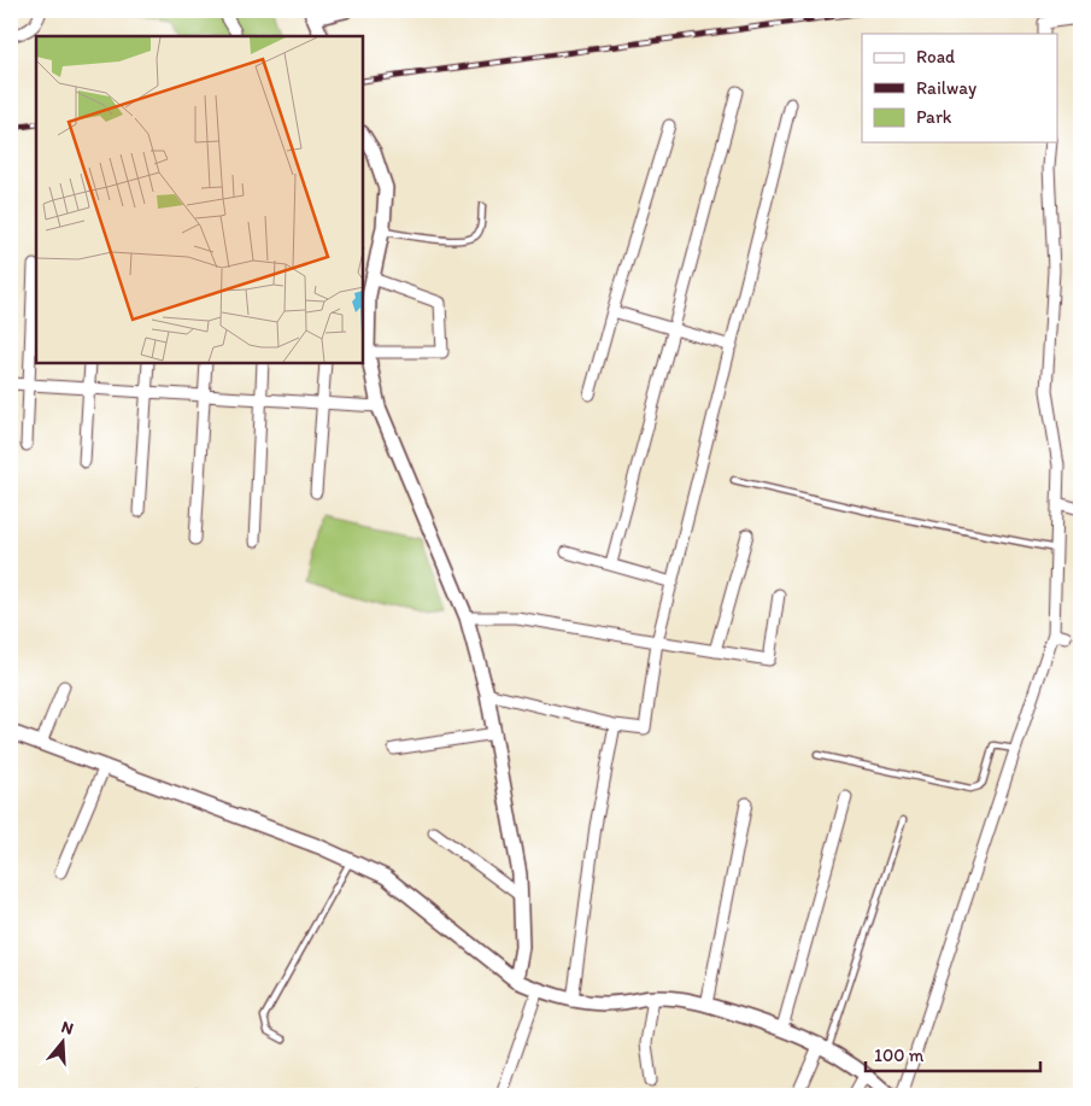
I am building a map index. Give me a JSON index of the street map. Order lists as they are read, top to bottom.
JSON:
{
  "legend": ["Road", "Railway", "Park"],
  "scale_bar": "100 m",
  "north": "top"
}
